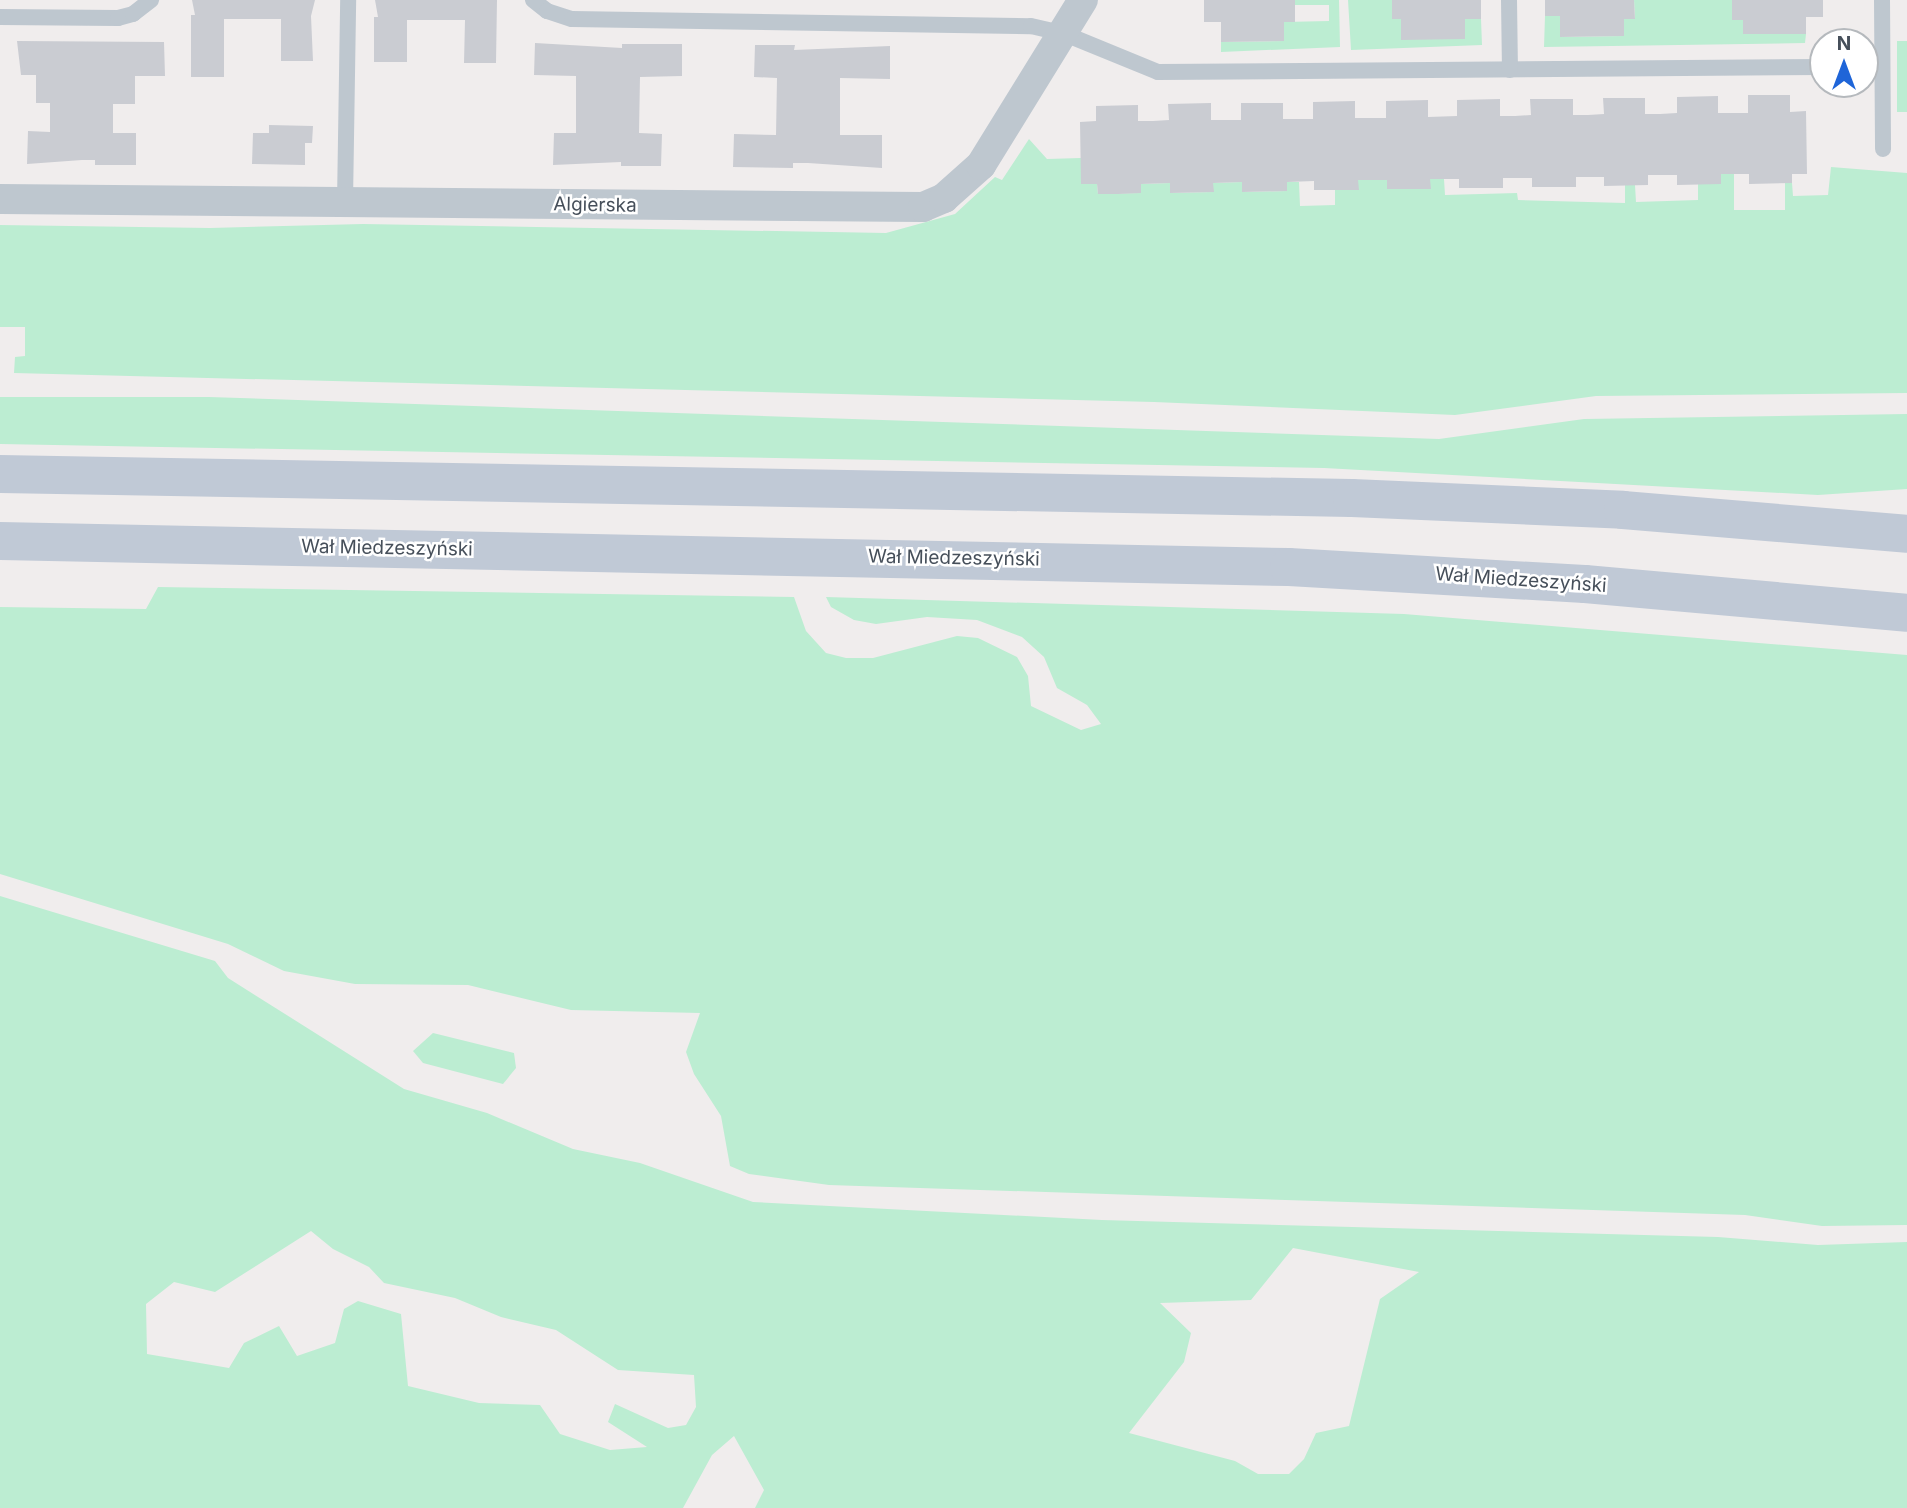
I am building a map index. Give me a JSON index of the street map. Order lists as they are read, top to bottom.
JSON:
{
  "streets": {
    "main road": ["Wał Miedzeszyński"],
    "street": ["Algierska"]
  },
  "north": "top"
}
